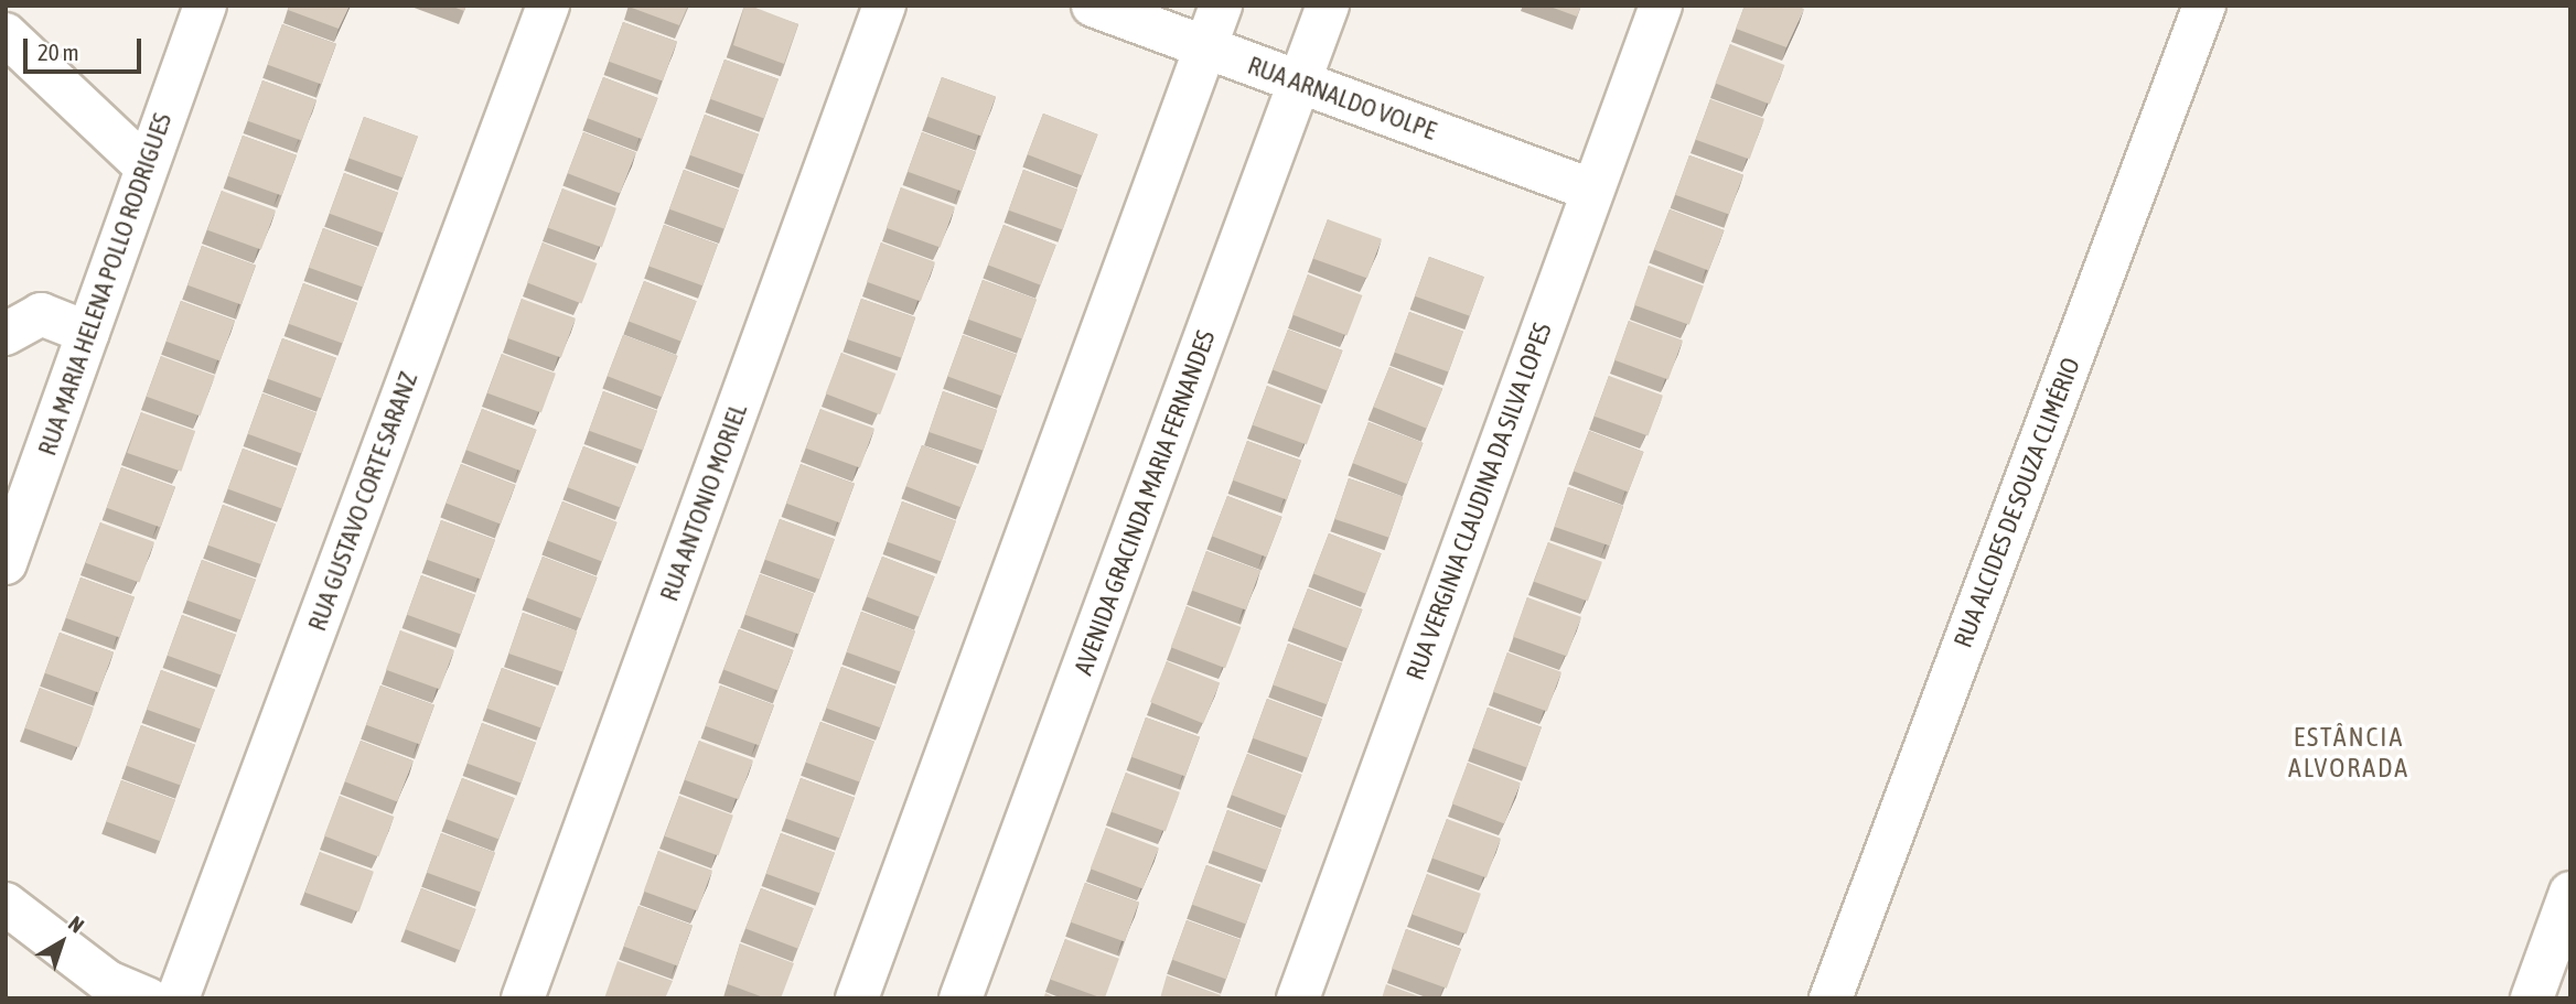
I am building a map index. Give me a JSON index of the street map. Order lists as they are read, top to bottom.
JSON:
{
  "streets": {
    "street": [
      "RUA ARNALDO VOLPE",
      "RUA MARIA HELENA POLLO RODRIGUES",
      "RUA GUSTAVO CORTE SARANZ",
      "RUA VERGINIA CLAUDINA DA SILVA LOPES",
      "RUA ANTONIO MORIEL",
      "AVENIDA GRACINDA MARIA FERNANDES",
      "RUA ALCIDES DE SOUZA CLIMÉRIO"
    ]
  },
  "crossings": [
    ["RUA ARNALDO VOLPE", "RUA VERGINIA CLAUDINA DA SILVA LOPES"],
    ["RUA ARNALDO VOLPE", "AVENIDA GRACINDA MARIA FERNANDES"]
  ],
  "districts": ["ESTÂNCIA ALVORADA"],
  "scale_bar": "20 m",
  "north": "top right"
}
